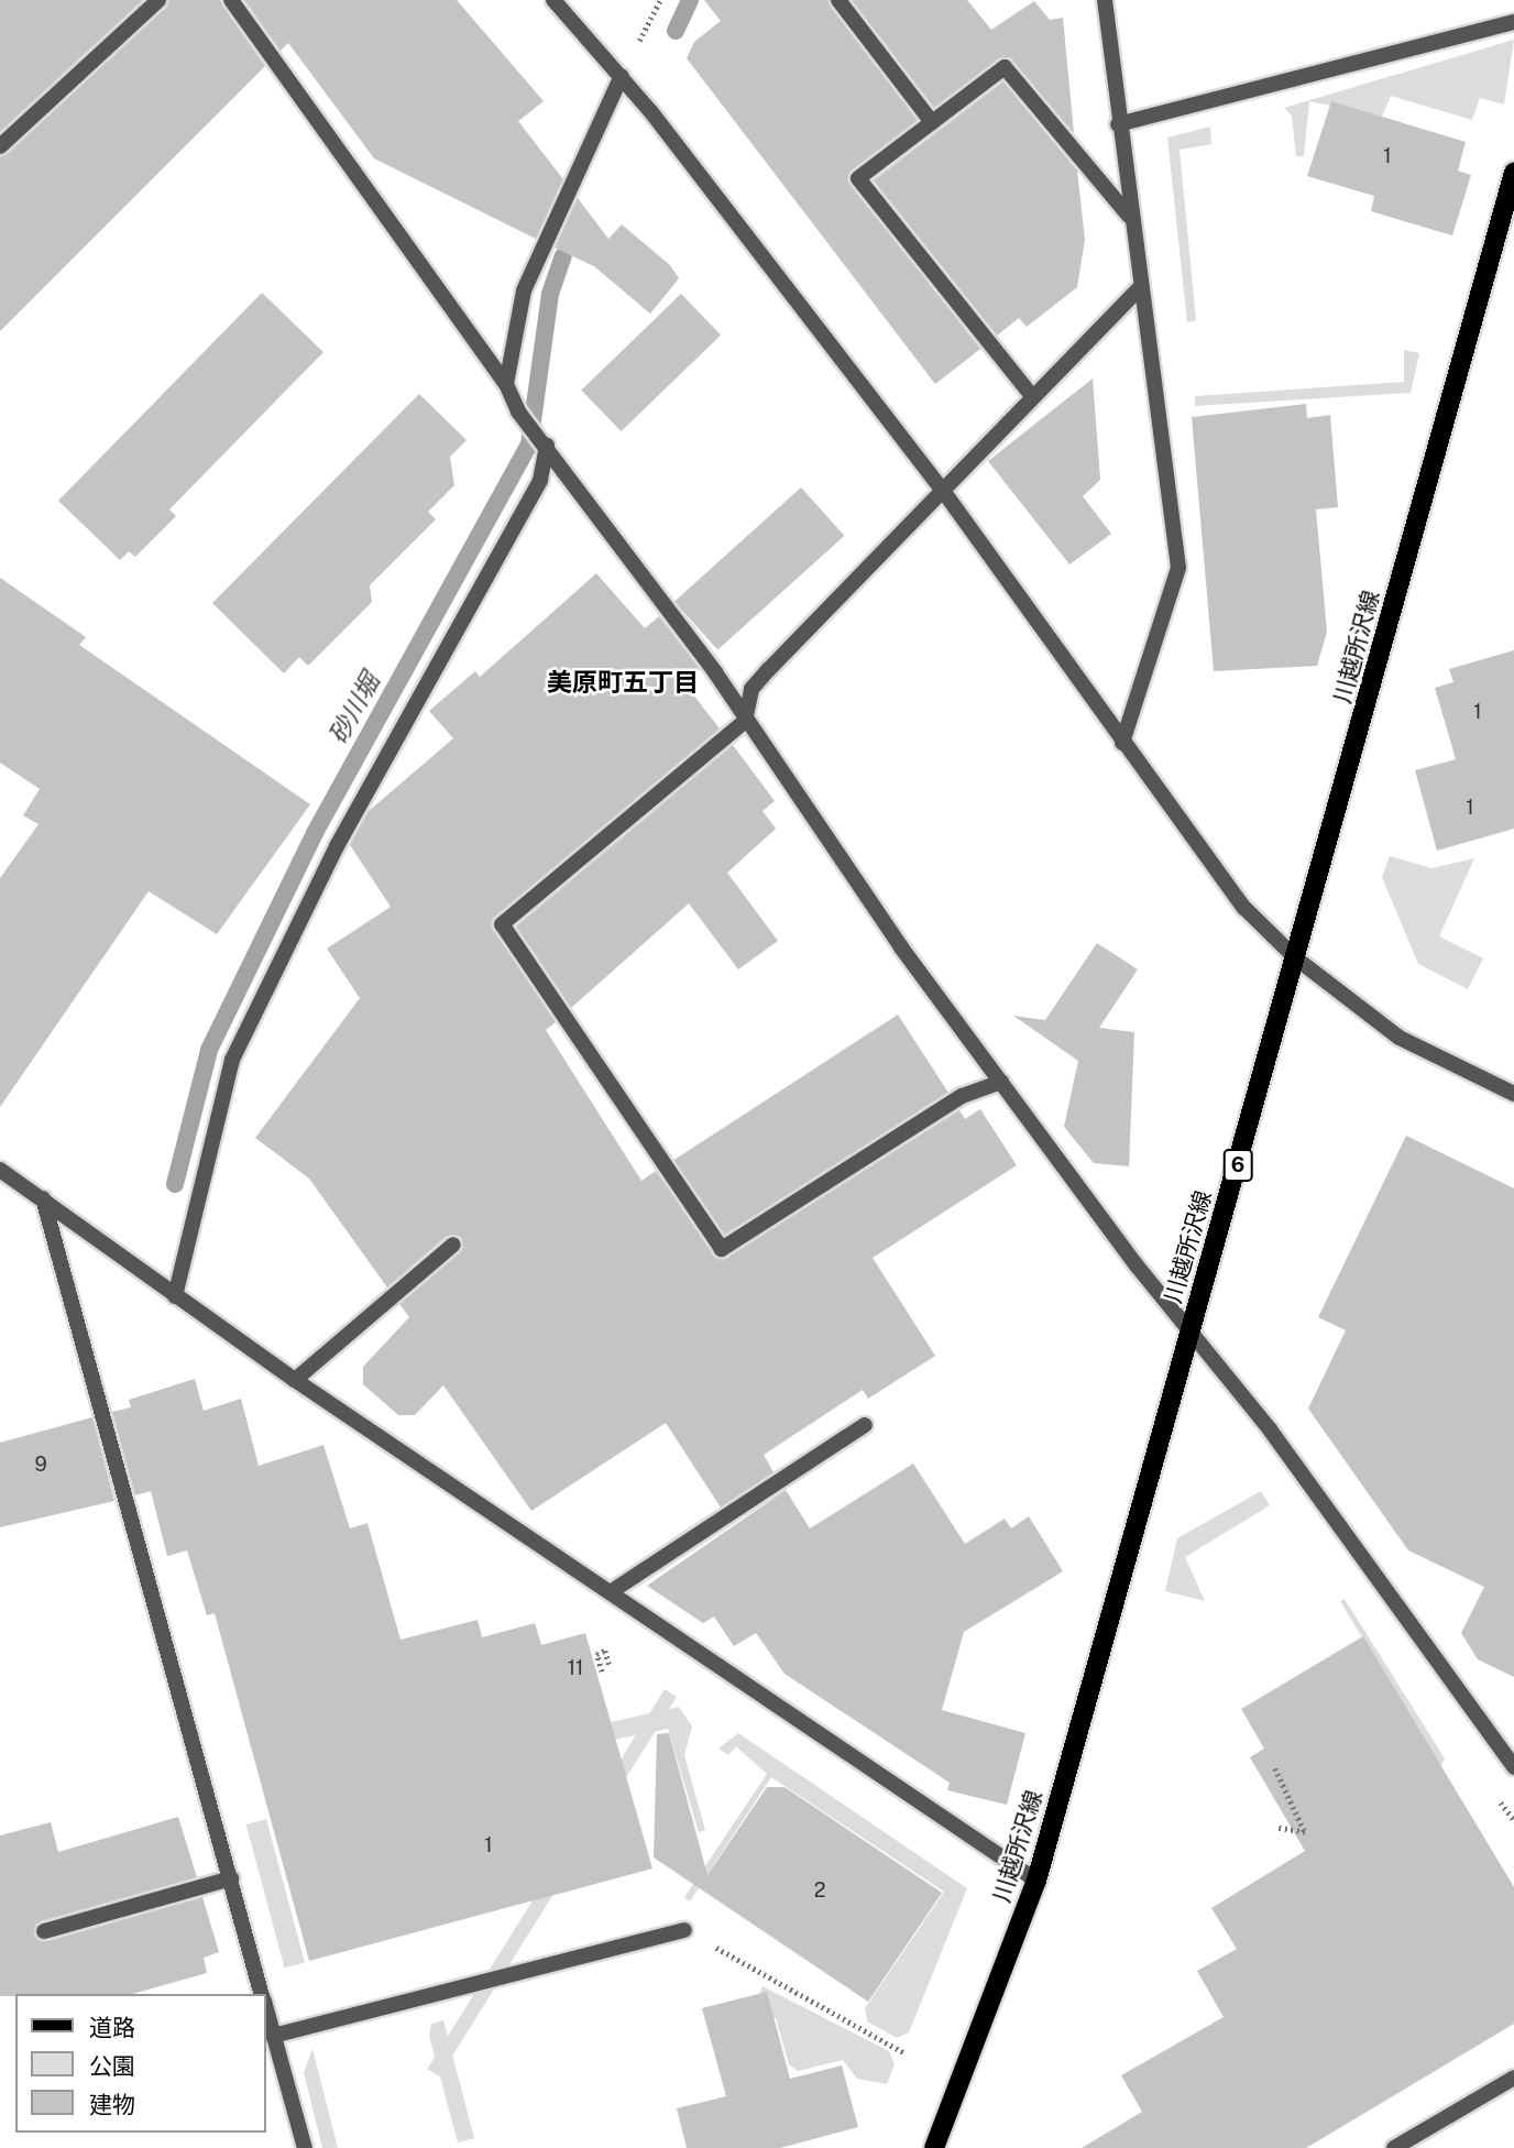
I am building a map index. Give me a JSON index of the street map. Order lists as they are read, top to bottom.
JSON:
{
  "streets": {
    "main road": ["川越所沢線", "6"]
  },
  "districts": ["美原町五丁目"],
  "water": ["砂川堀"],
  "house_numbers": [
    "1",
    "1",
    "1",
    "9",
    "11",
    "1",
    "2"
  ],
  "legend": ["道路", "公園", "建物"]
}
